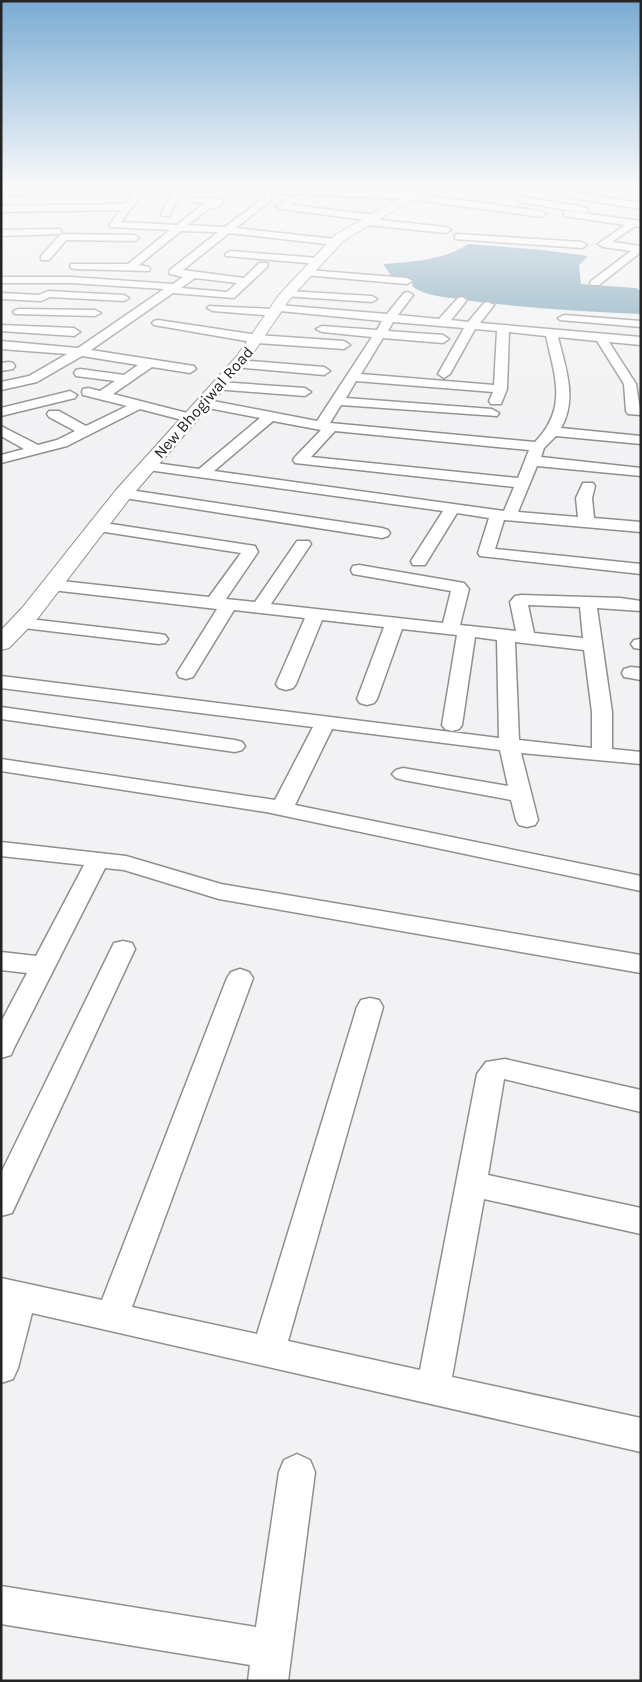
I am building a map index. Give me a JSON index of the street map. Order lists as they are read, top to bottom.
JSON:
{
  "streets": {
    "street": ["New Bhogiwal Road"]
  }
}
